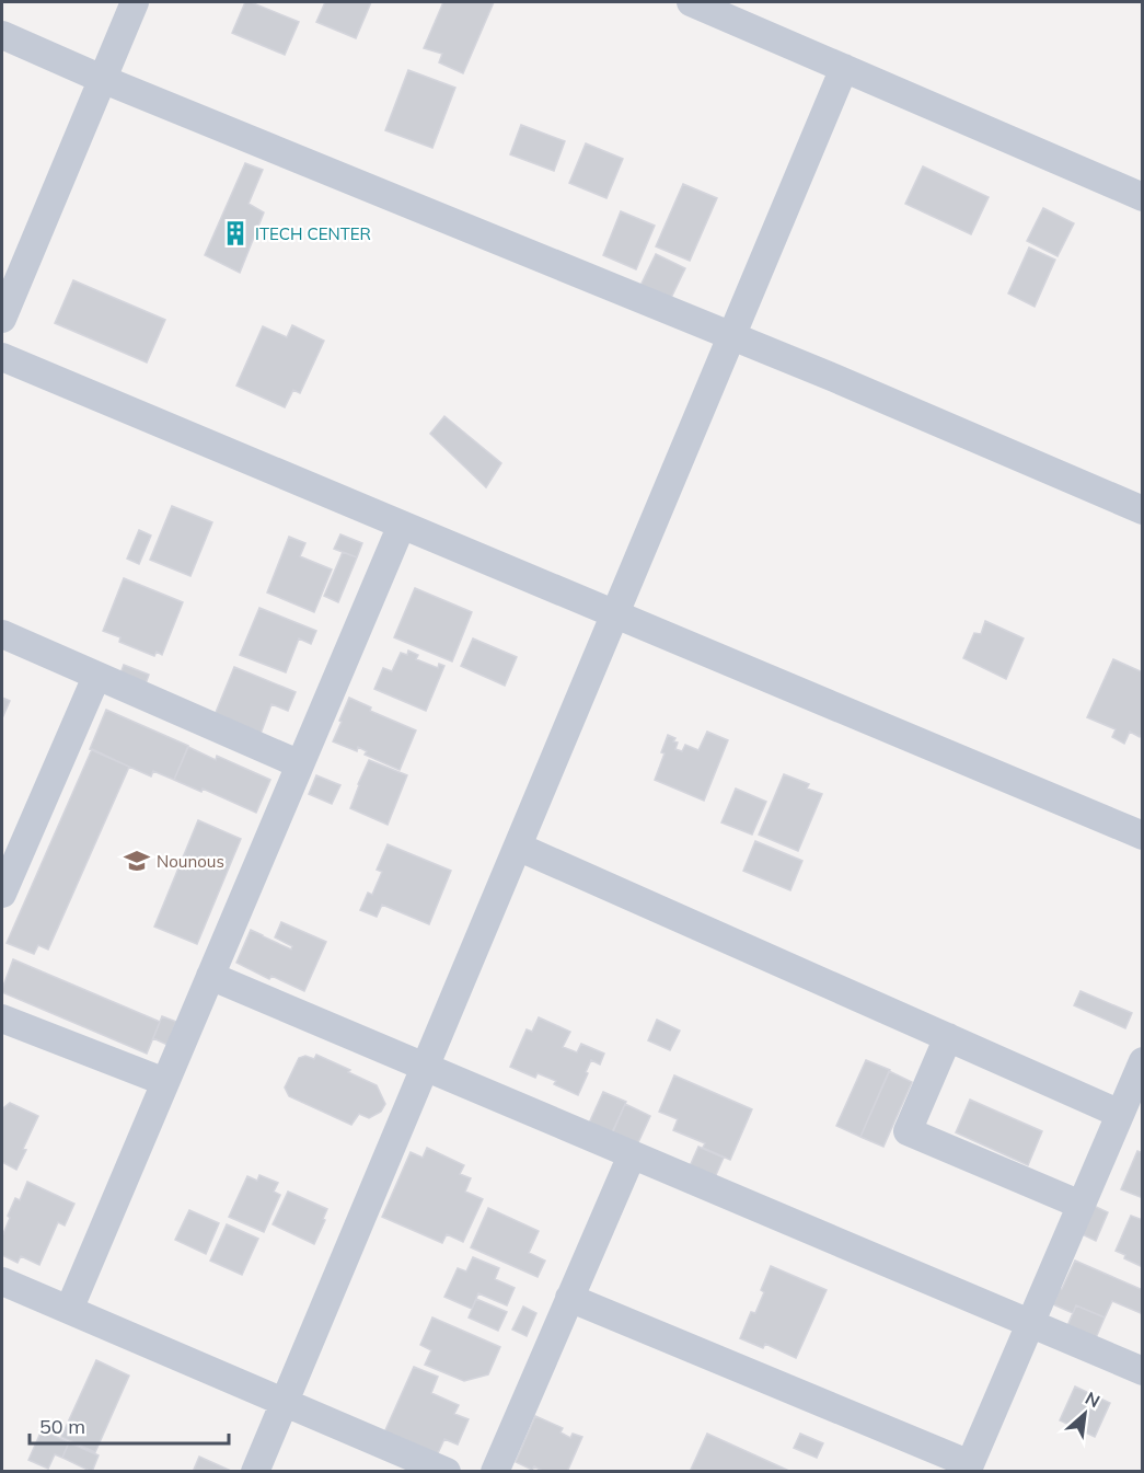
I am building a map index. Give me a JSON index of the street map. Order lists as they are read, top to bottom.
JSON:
{
  "places": {
    "building": ["ITECH CENTER"],
    "school or university": ["Nounous"]
  },
  "scale_bar": "50 m",
  "north": "top right"
}
